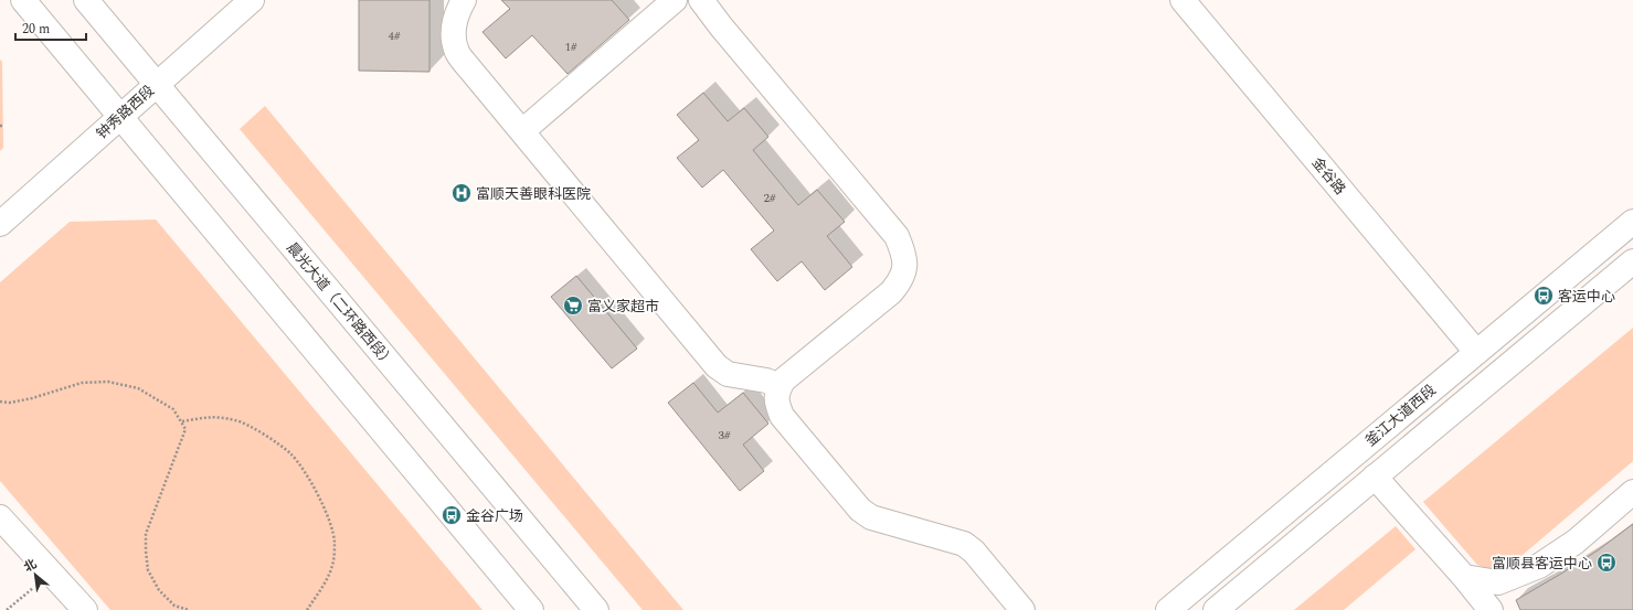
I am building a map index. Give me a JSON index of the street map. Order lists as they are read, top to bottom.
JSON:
{
  "streets": {
    "main road": [
      "钟秀路西段",
      "金谷路",
      "晨光大道（二环路西段）",
      "釜江大道西段"
    ]
  },
  "crossings": [
    ["钟秀路西段", "晨光大道（二环路西段）"],
    ["金谷路", "釜江大道西段"]
  ],
  "places": {
    "hospital": ["富顺天善眼科医院"],
    "bus stop": ["客运中心", "金谷广场", "富顺县客运中心"],
    "supermarket": ["富义家超市"]
  },
  "house_numbers": [
    "4#",
    "1#",
    "2#",
    "3#"
  ],
  "scale_bar": "20 m",
  "north": "top left"
}
